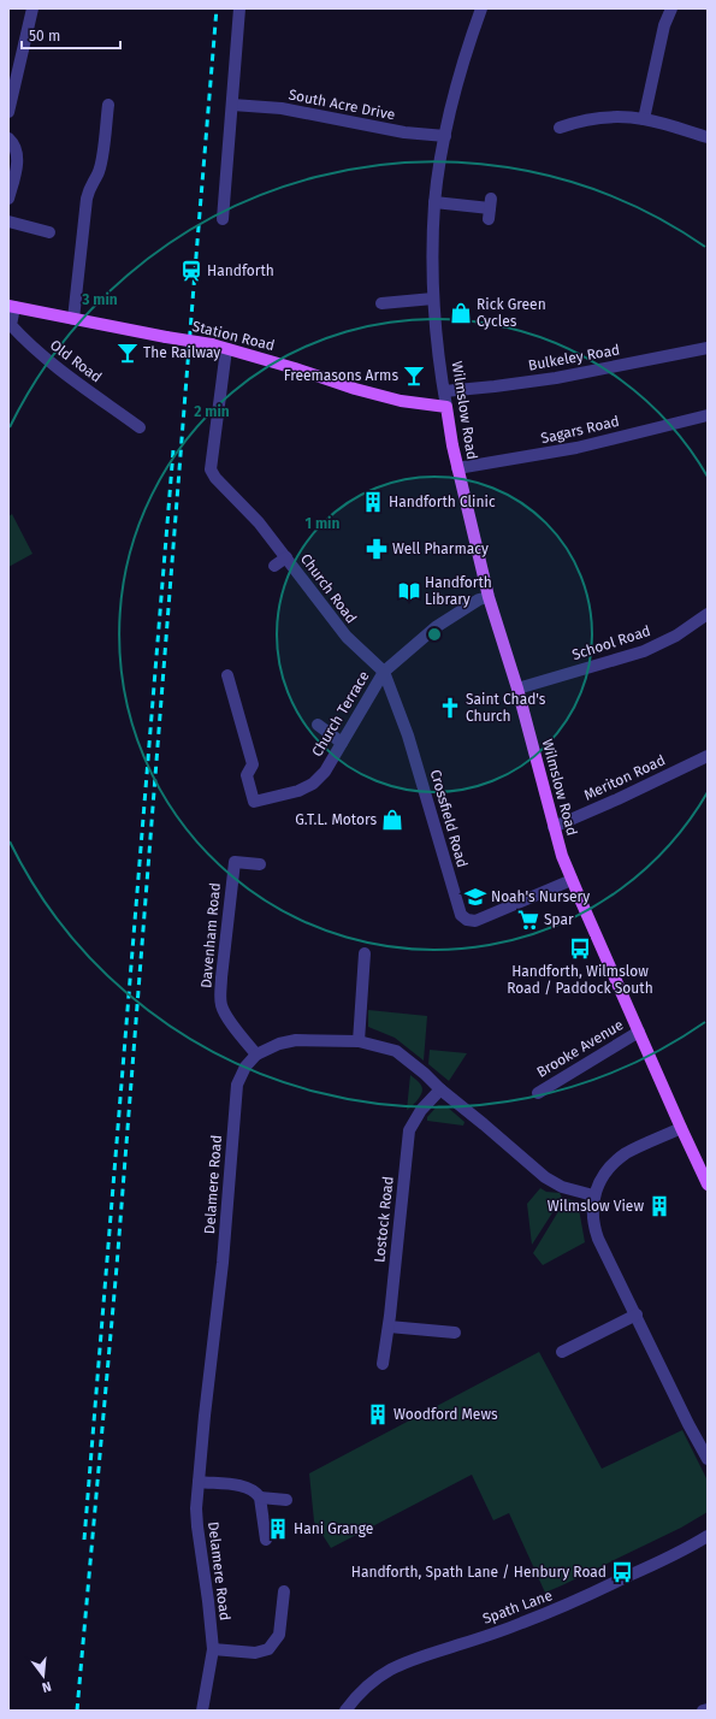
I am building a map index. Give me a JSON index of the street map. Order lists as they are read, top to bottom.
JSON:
{
  "streets": {
    "main road": ["Station Road", "Wilmslow Road"],
    "street": [
      "South Acre Drive",
      "Bulkeley Road",
      "Old Road",
      "Sagars Road",
      "Church Road",
      "School Road",
      "Church Terrace",
      "Meriton Road",
      "Crossfield Road",
      "Davenham Road",
      "Brooke Avenue",
      "Delamere Road",
      "Lostock Road",
      "Spath Lane"
    ]
  },
  "crossings": [
    ["South Acre Drive", "Wilmslow Road"],
    ["Station Road", "Old Road"],
    ["Station Road", "Wilmslow Road"],
    ["Station Road", "Church Road"],
    ["Bulkeley Road", "Wilmslow Road"],
    ["Wilmslow Road", "Sagars Road"],
    ["Wilmslow Road", "School Road"],
    ["Wilmslow Road", "Meriton Road"],
    ["Wilmslow Road", "Crossfield Road"],
    ["Wilmslow Road", "Brooke Avenue"],
    ["Church Road", "Church Terrace"],
    ["Church Road", "Crossfield Road"],
    ["Church Terrace", "Crossfield Road"],
    ["Davenham Road", "Delamere Road"],
    ["Delamere Road", "Lostock Road"]
  ],
  "places": {
    "station": ["Handforth"],
    "shop": ["Rick Green Cycles", "G.T.L. Motors"],
    "bar": ["The Railway", "Freemasons Arms"],
    "building": [
      "Handforth Clinic",
      "Wilmslow View",
      "Woodford Mews",
      "Hani Grange"
    ],
    "pharmacy": ["Well Pharmacy"],
    "library": ["Handforth Library"],
    "church": ["Saint Chad's Church"],
    "school or university": ["Noah's Nursery"],
    "supermarket": ["Spar"],
    "bus stop": ["Handforth, Wilmslow Road / Paddock South", "Handforth, Spath Lane / Henbury Road"]
  },
  "scale_bar": "50 m",
  "north": "bottom",
  "rings": ["3 min", "2 min", "1 min"]
}
